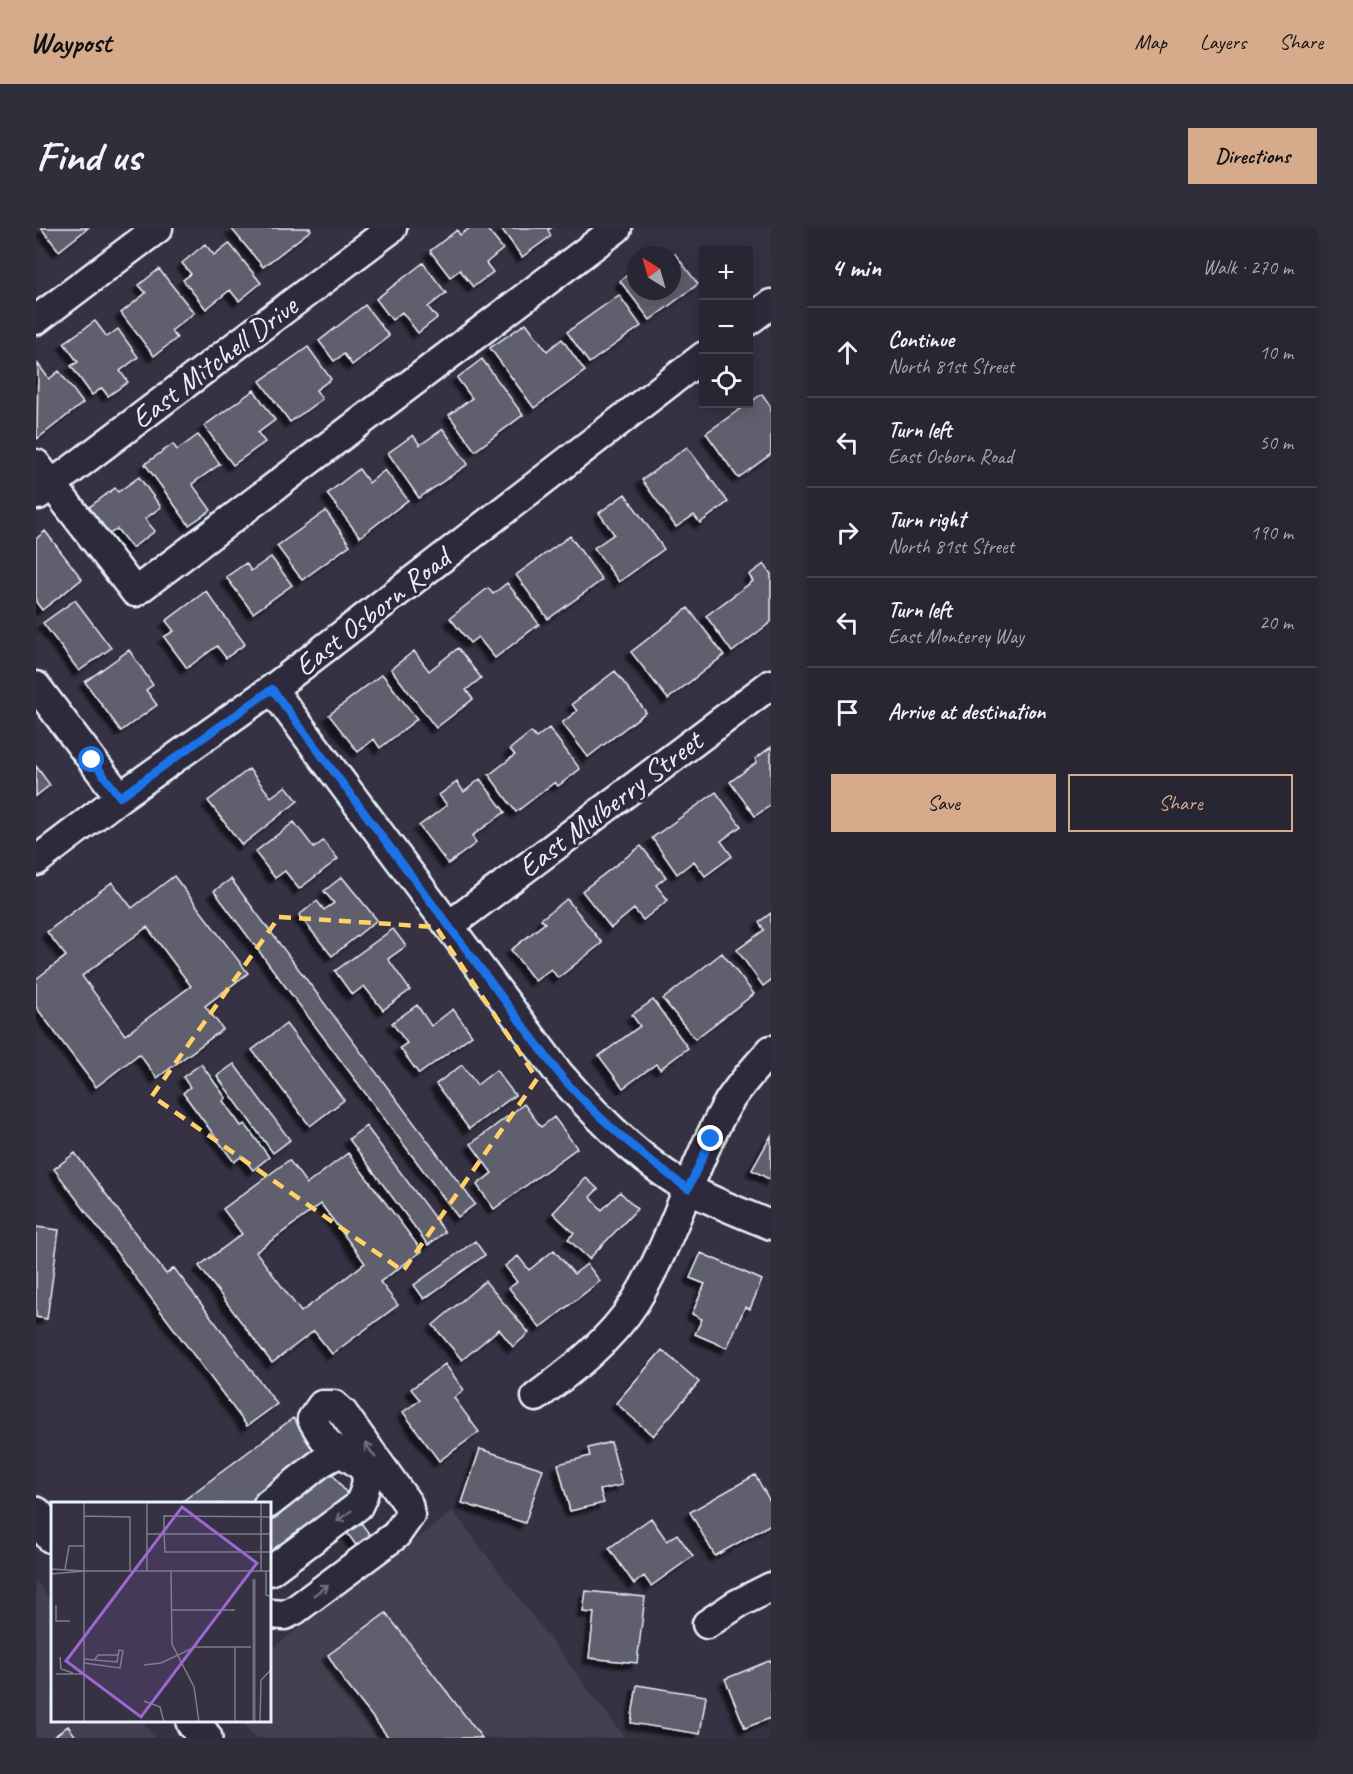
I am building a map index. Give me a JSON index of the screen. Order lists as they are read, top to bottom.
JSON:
{
  "streets": {
    "street": ["East Mitchell Drive", "East Osborn Road", "East Mulberry Street"]
  },
  "north": "top left",
  "page": {
    "header": "Waypost",
    "nav": ["Map", "Layers", "Share"],
    "buttons": [
      "Directions",
      ["Save", "Share"]
    ],
    "title": "Find us",
    "heading": ["4 min", "Walk · 270 m"],
    "map_buttons": ["+", "−"],
    "list": [
      ["Continue", "North 81st Street", "10 m"],
      ["Turn left", "East Osborn Road", "50 m"],
      ["Turn right", "North 81st Street", "190 m"],
      ["Turn left", "East Monterey Way", "20 m"],
      "Arrive at destination"
    ]
  }
}
